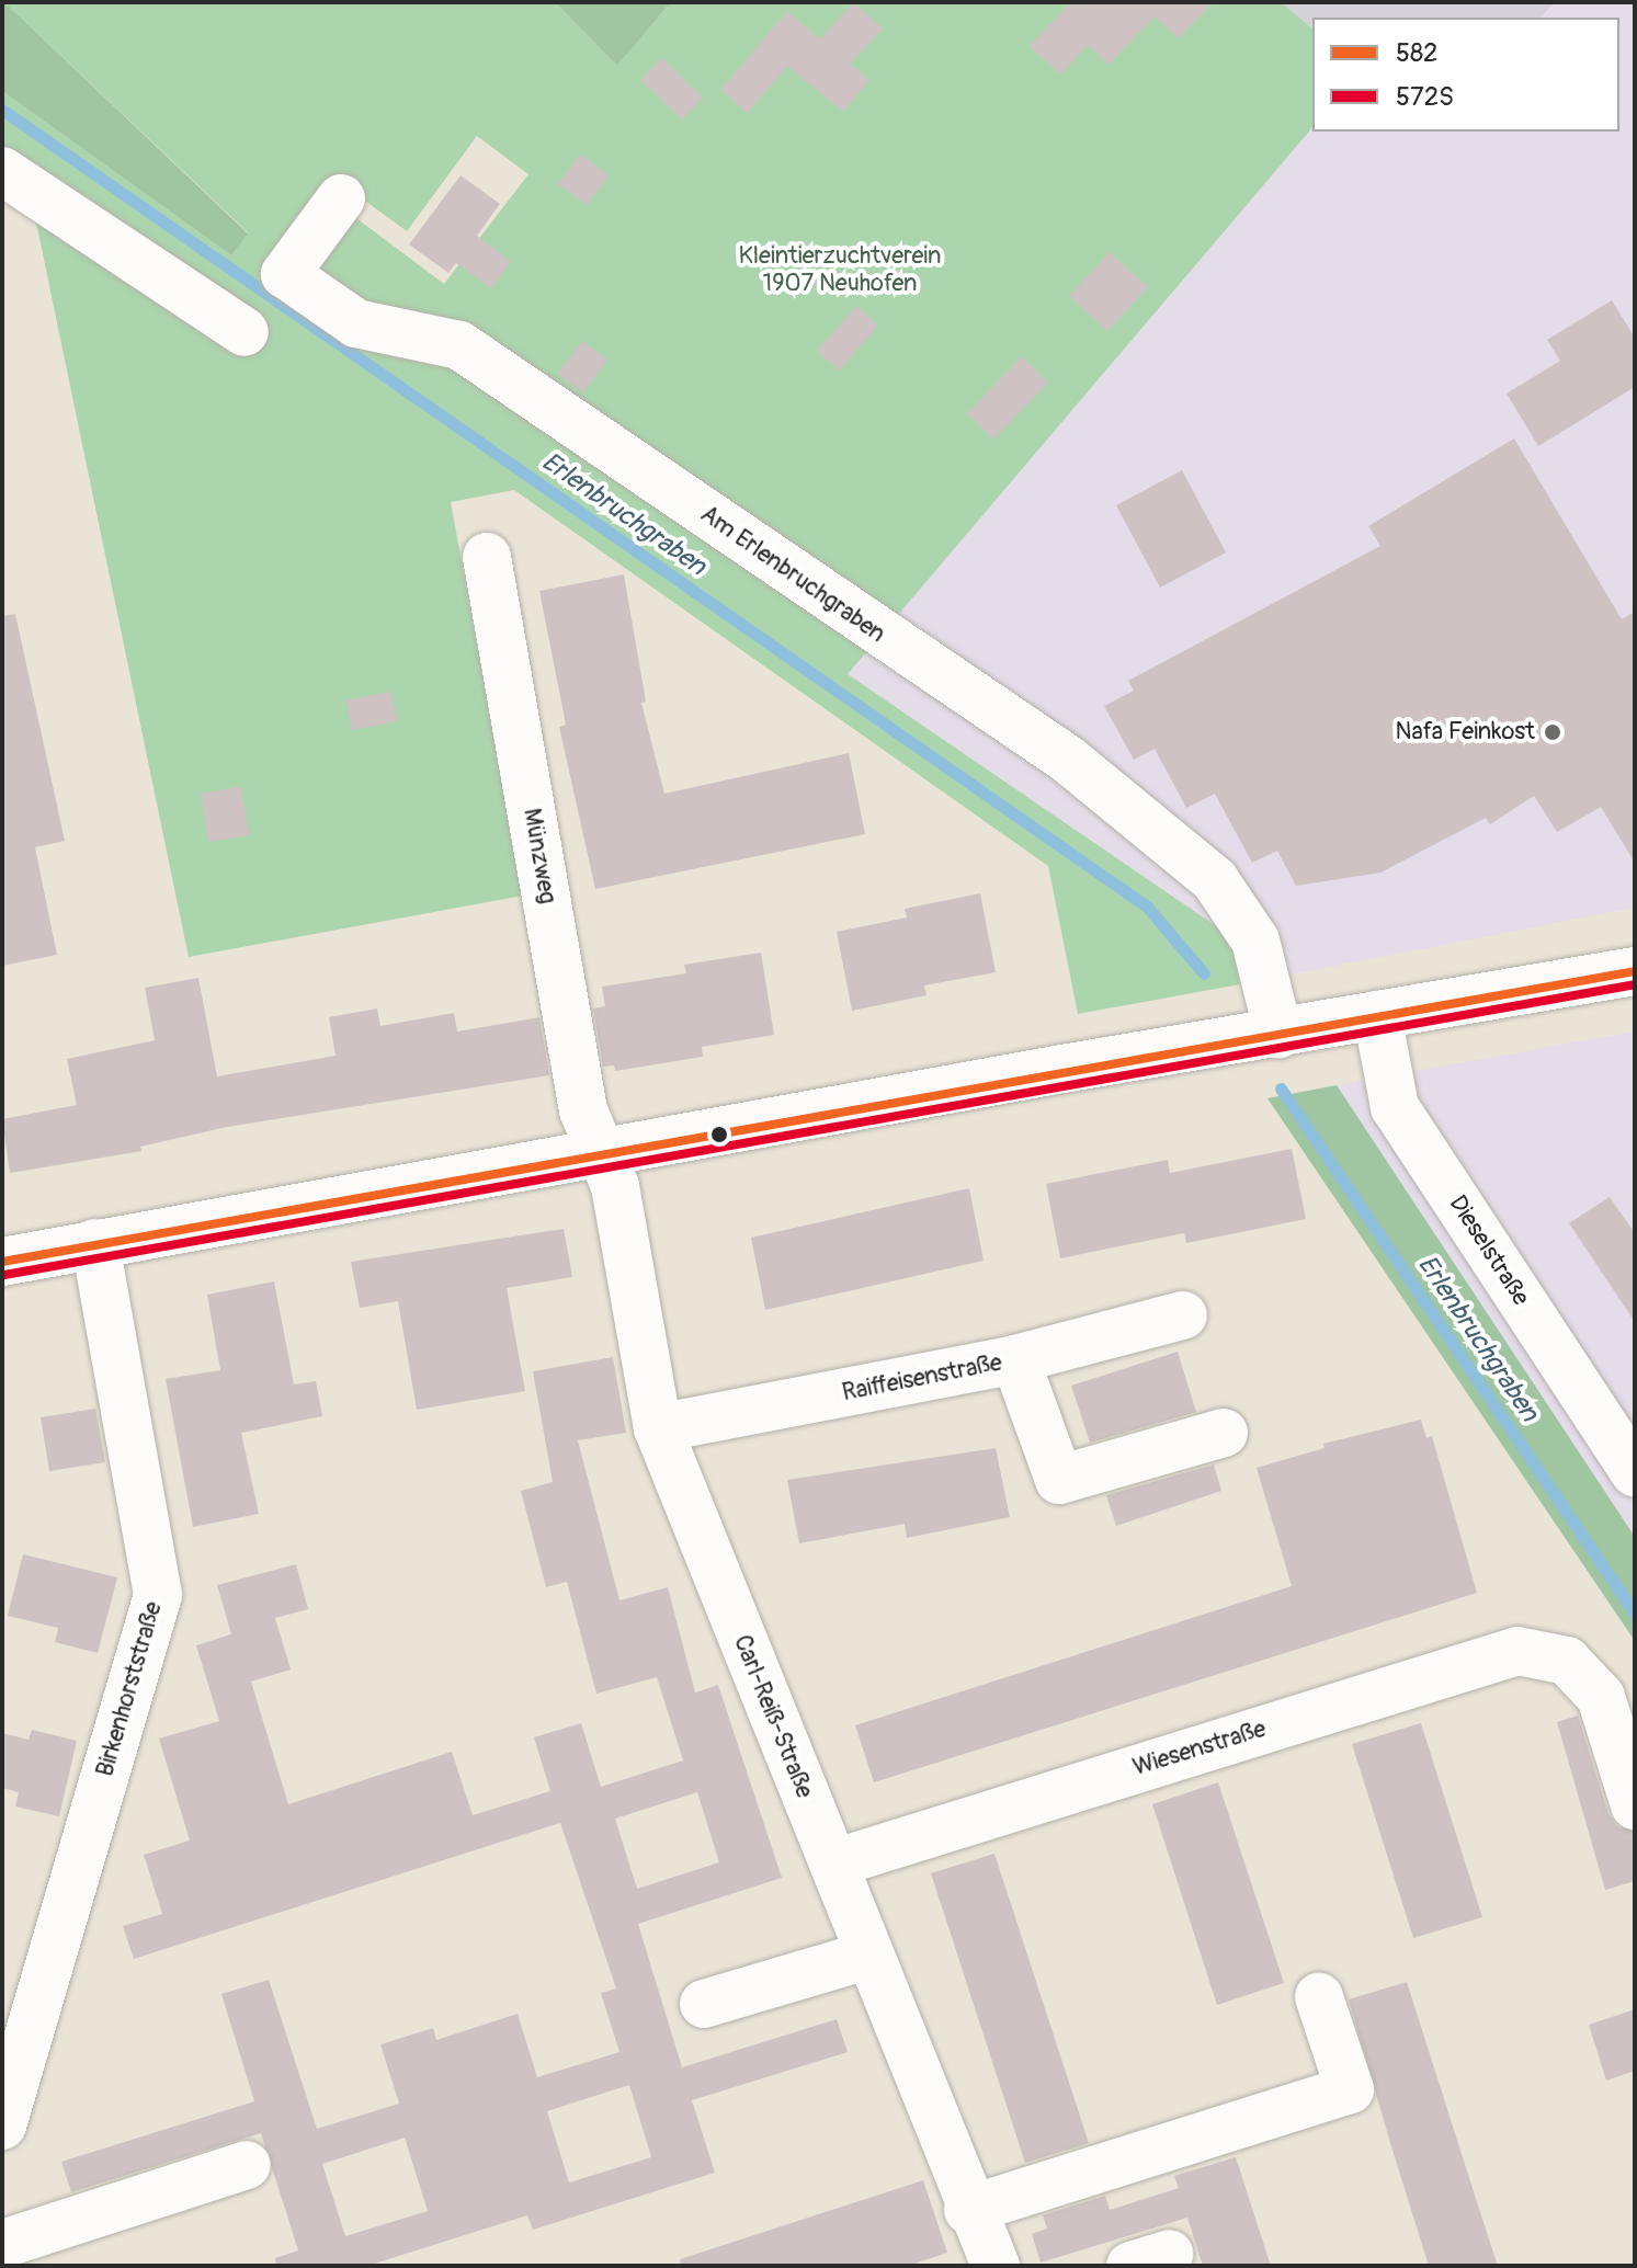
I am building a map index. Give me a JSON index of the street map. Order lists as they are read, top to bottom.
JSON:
{
  "streets": {
    "street": [
      "Am Erlenbruchgraben",
      "Münzweg",
      "Dieselstraße",
      "Raiffeisenstraße",
      "Birkenhorststraße",
      "Carl-Reiß-Straße",
      "Wiesenstraße"
    ]
  },
  "crossings": [
    ["Münzweg", "Carl-Reiß-Straße"],
    ["Raiffeisenstraße", "Carl-Reiß-Straße"],
    ["Carl-Reiß-Straße", "Wiesenstraße"]
  ],
  "water": ["Erlenbruchgraben"],
  "parks": ["Kleintierzuchtverein 1907 Neuhofen"],
  "places": ["Nafa Feinkost"],
  "lines": ["transit line 582", "transit line 572S"],
  "legend": ["582", "572S"]
}
